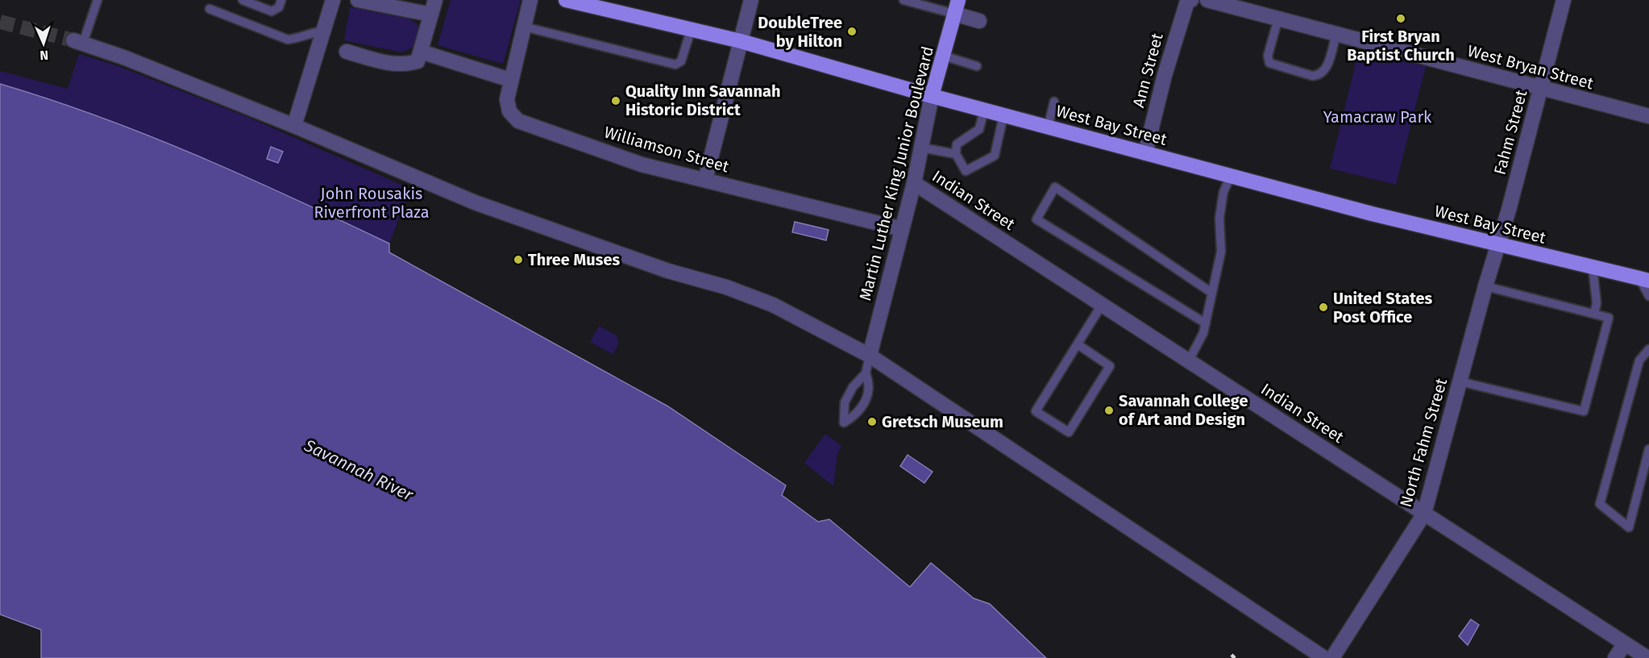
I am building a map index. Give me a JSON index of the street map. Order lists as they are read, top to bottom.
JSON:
{
  "streets": {
    "main road": ["West Bay Street", "Martin Luther King Junior Boulevard"],
    "street": [
      "West Bryan Street",
      "Ann Street",
      "Fahm Street",
      "Williamson Street",
      "Indian Street",
      "North Fahm Street"
    ]
  },
  "crossings": [
    ["West Bryan Street", "Fahm Street"],
    ["Ann Street", "West Bay Street"],
    ["West Bay Street", "Fahm Street"],
    ["West Bay Street", "Martin Luther King Junior Boulevard"],
    ["West Bay Street", "North Fahm Street"],
    ["Fahm Street", "North Fahm Street"],
    ["Williamson Street", "Martin Luther King Junior Boulevard"],
    ["Martin Luther King Junior Boulevard", "Indian Street"],
    ["Indian Street", "North Fahm Street"]
  ],
  "water": ["Savannah River"],
  "parks": ["Yamacraw Park", "John Rousakis Riverfront Plaza"],
  "places": [
    "First Bryan Baptist Church",
    "DoubleTree by Hilton",
    "Quality Inn Savannah Historic District",
    "Three Muses",
    "United States Post Office",
    "Savannah College of Art and Design",
    "Gretsch Museum"
  ],
  "north": "bottom"
}
